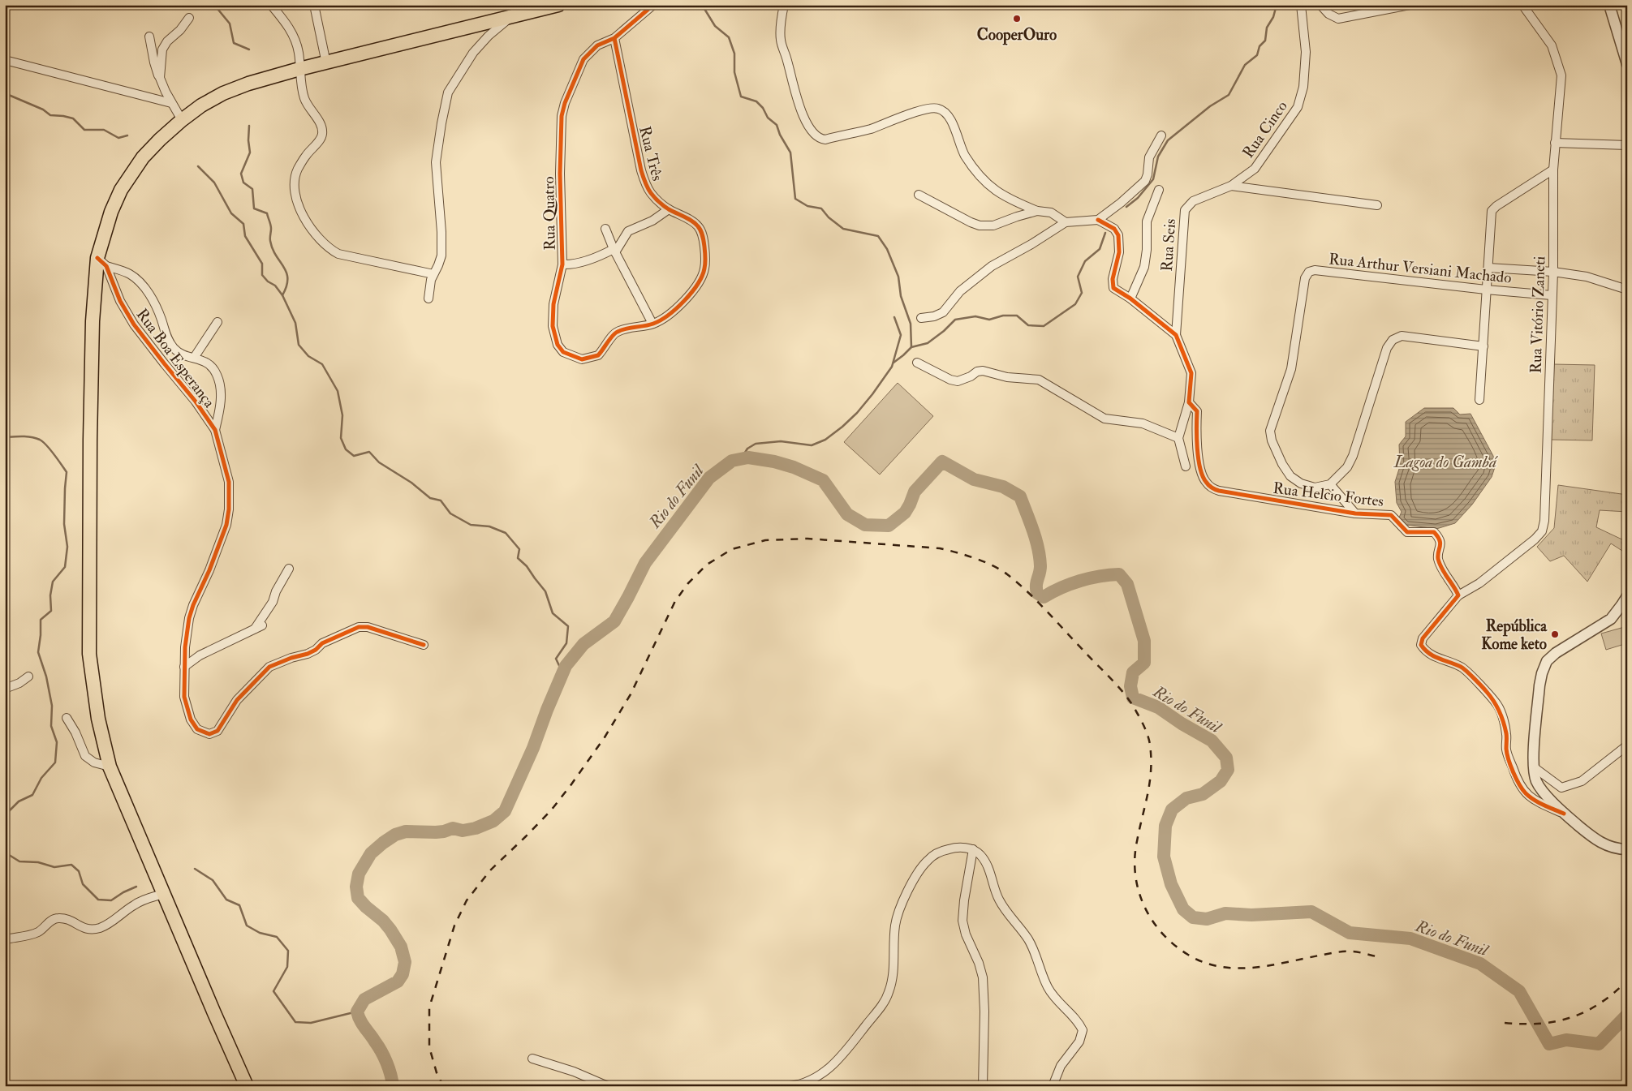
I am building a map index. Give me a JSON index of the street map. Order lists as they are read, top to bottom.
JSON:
{
  "streets": {
    "street": [
      "Rua Cinco",
      "Rua Três",
      "Rua Quatro",
      "Rua Seis",
      "Rua Arthur Versiani Machado",
      "Rua Vitório Zaneti",
      "Rua Boa Esperança",
      "Rua Helcio Fortes"
    ]
  },
  "crossings": [
    ["Rua Cinco", "Rua Seis"],
    ["Rua Três", "Rua Quatro"],
    ["Rua Seis", "Rua Helcio Fortes"],
    ["Rua Arthur Versiani Machado", "Rua Vitório Zaneti"],
    ["Rua Vitório Zaneti", "Rua Helcio Fortes"]
  ],
  "water": ["Lagoa do Gambá", "Rio do Funil"],
  "places": ["CooperOuro", "República Kome keto"]
}
